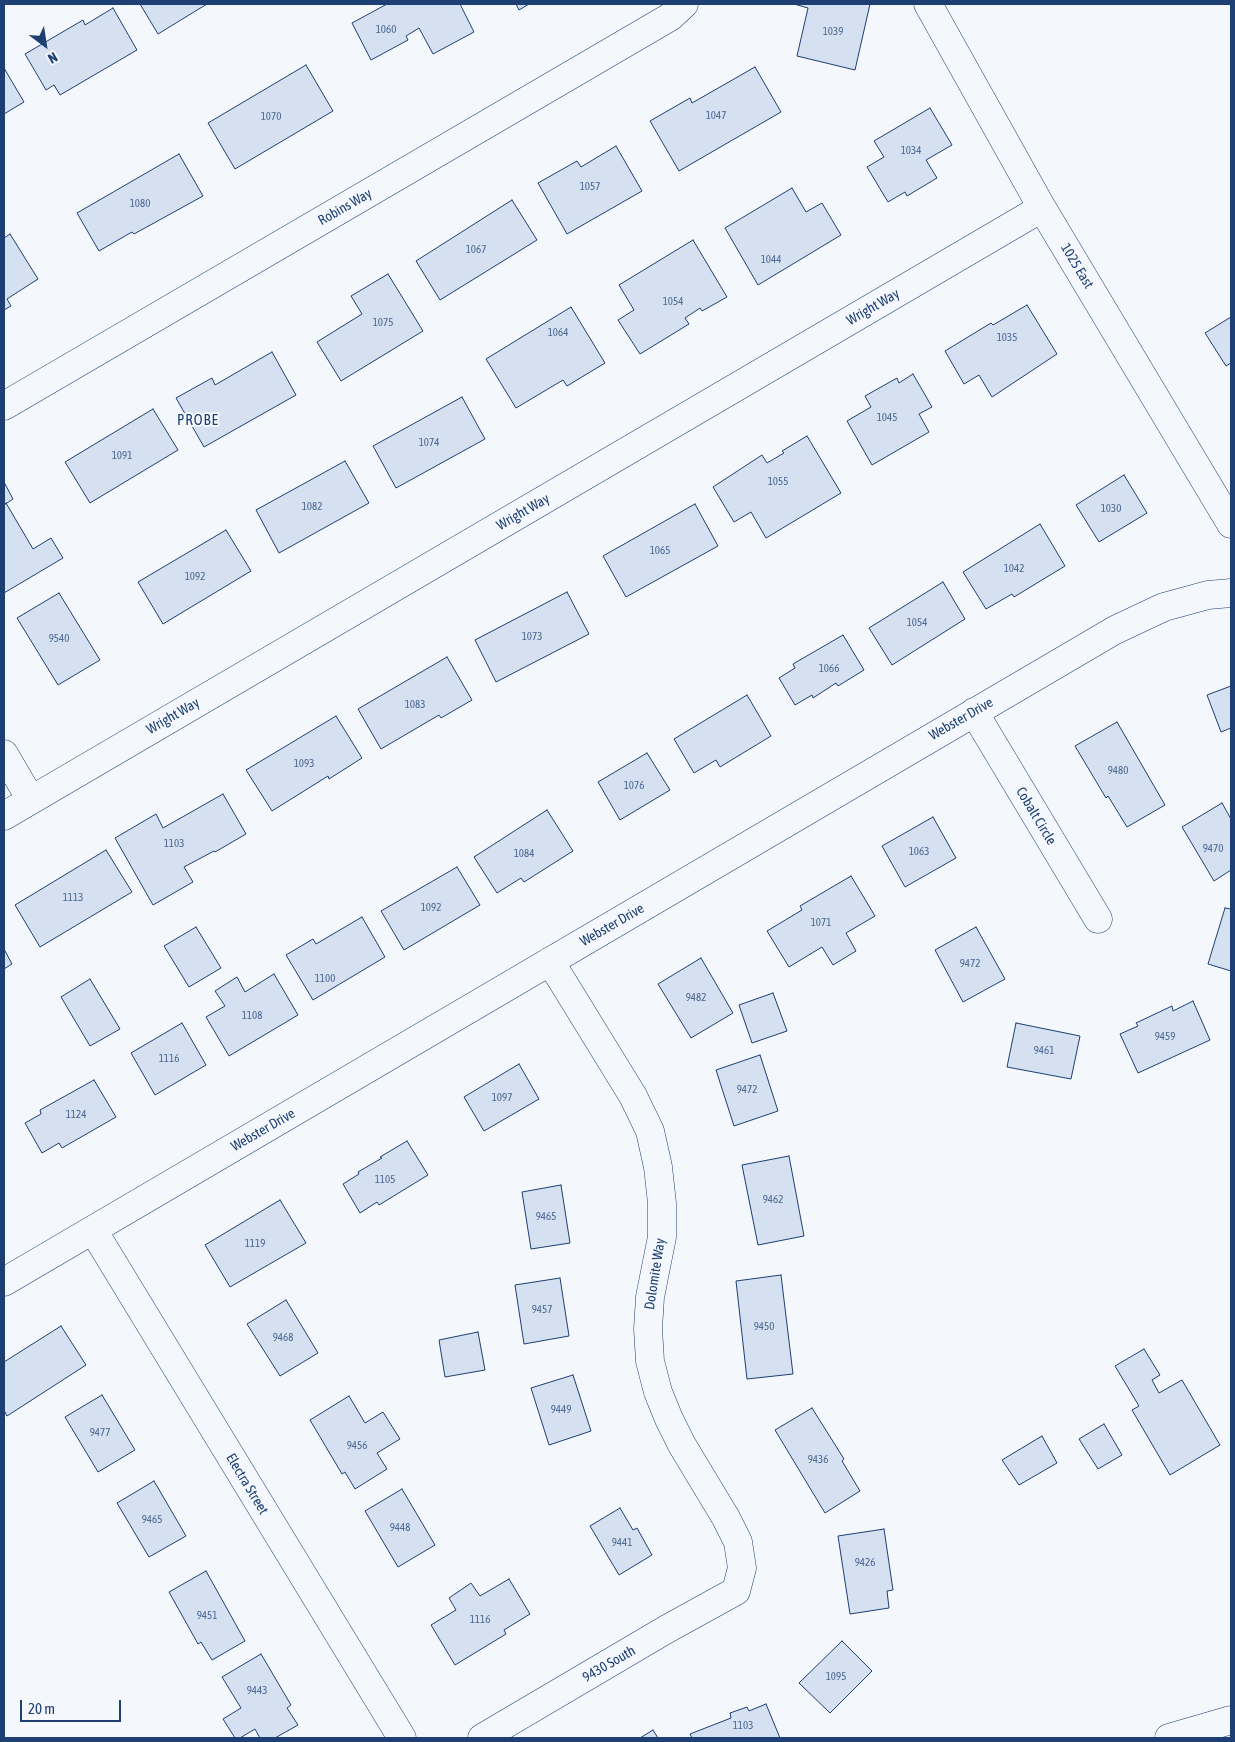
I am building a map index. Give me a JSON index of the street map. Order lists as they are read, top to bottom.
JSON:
{
  "streets": {
    "street": [
      "Robins Way",
      "1025 East",
      "Wright Way",
      "Webster Drive",
      "Cobalt Circle",
      "Dolomite Way",
      "Electra Street",
      "9430 South"
    ]
  },
  "crossings": [
    ["1025 East", "Wright Way"],
    ["Webster Drive", "Cobalt Circle"],
    ["Webster Drive", "Dolomite Way"],
    ["Webster Drive", "Electra Street"],
    ["Dolomite Way", "9430 South"]
  ],
  "districts": ["PROBE"],
  "house_numbers": [
    "1060",
    "1039",
    "1047",
    "1070",
    "1034",
    "1057",
    "1080",
    "1067",
    "1044",
    "1054",
    "1075",
    "1064",
    "1035",
    "1045",
    "1074",
    "1091",
    "1055",
    "1082",
    "1030",
    "1065",
    "1042",
    "1092",
    "1054",
    "1073",
    "9540",
    "1066",
    "1083",
    "1093",
    "9480",
    "1076",
    "1103",
    "9470",
    "1063",
    "1084",
    "1113",
    "1092",
    "1071",
    "9472",
    "1100",
    "9482",
    "1108",
    "9459",
    "9461",
    "1116",
    "9472",
    "1097",
    "1124",
    "1105",
    "9462",
    "9465",
    "1119",
    "9457",
    "9450",
    "9468",
    "9449",
    "9477",
    "9456",
    "9436",
    "9465",
    "9448",
    "9441",
    "9426",
    "9451",
    "1116",
    "1095",
    "9443",
    "1103"
  ],
  "scale_bar": "20 m",
  "north": "bottom right"
}
